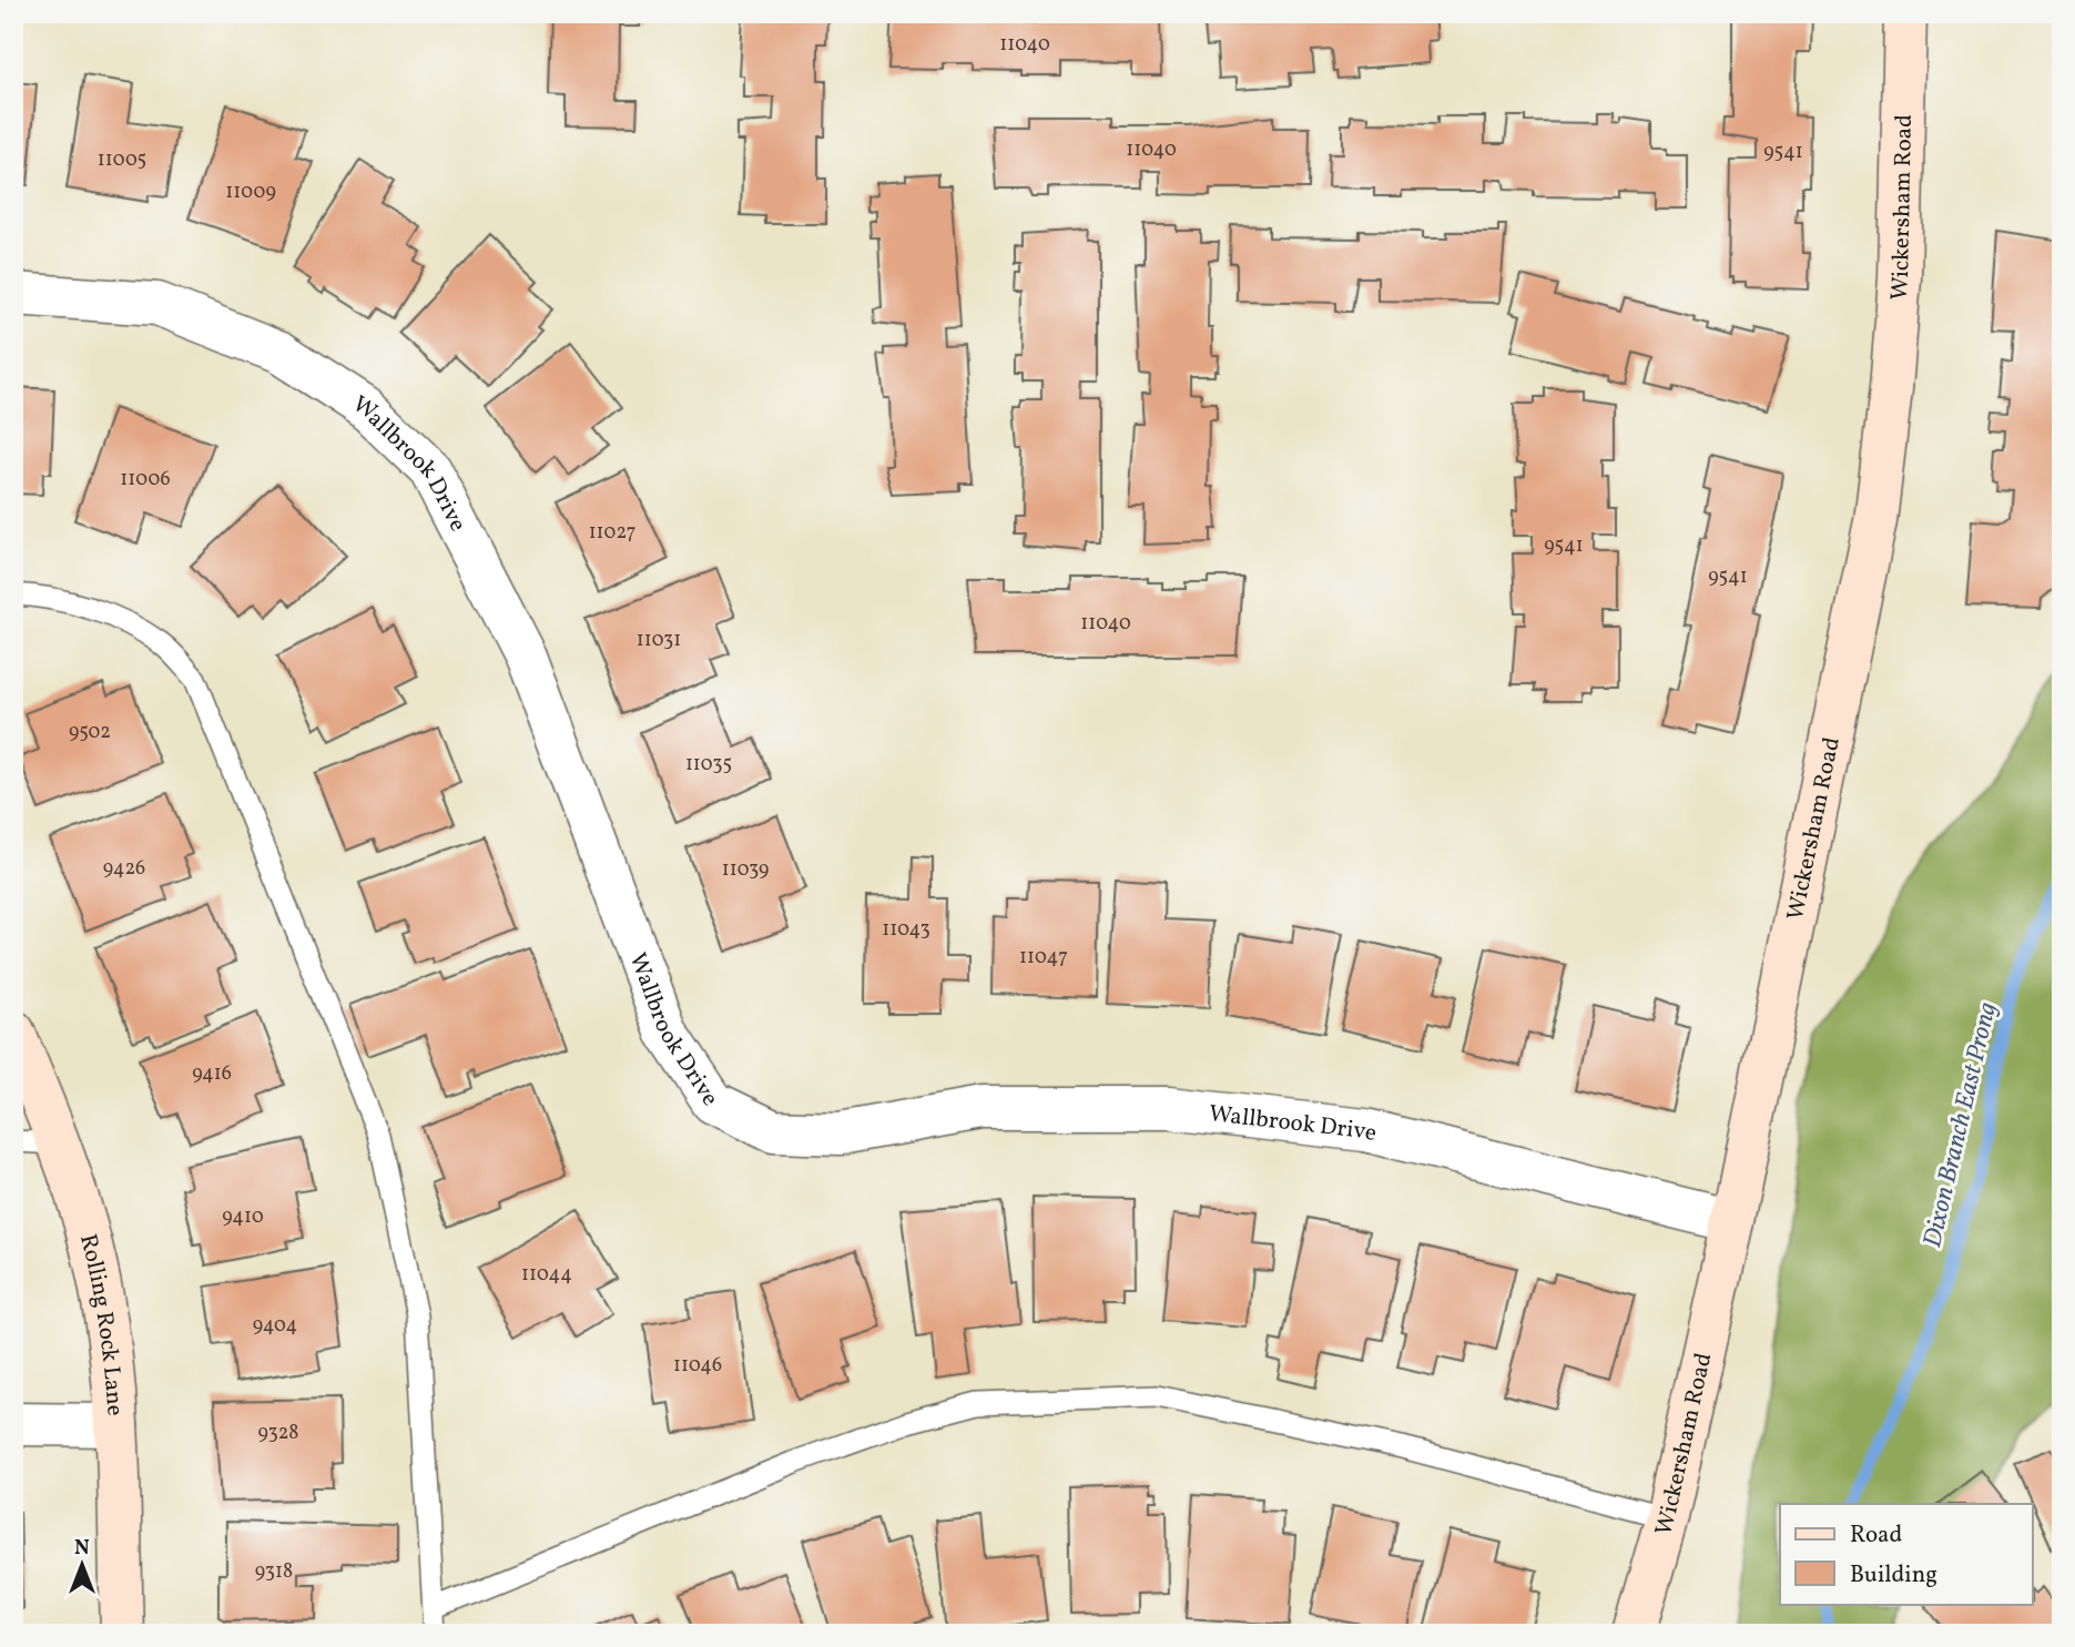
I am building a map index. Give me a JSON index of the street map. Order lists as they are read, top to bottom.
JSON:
{
  "streets": {
    "street": ["Wickersham Road", "Wallbrook Drive", "Rolling Rock Lane"]
  },
  "crossings": [
    ["Wickersham Road", "Wallbrook Drive"]
  ],
  "water": ["Dixon Branch East Prong"],
  "house_numbers": [
    "11040",
    "11040",
    "9541",
    "11005",
    "11009",
    "11006",
    "11027",
    "9541",
    "9541",
    "11040",
    "11031",
    "9502",
    "11035",
    "9426",
    "11039",
    "11043",
    "11047",
    "9416",
    "9410",
    "11044",
    "9404",
    "11046",
    "9328",
    "9318"
  ],
  "legend": ["Road", "Building"],
  "north": "top"
}
